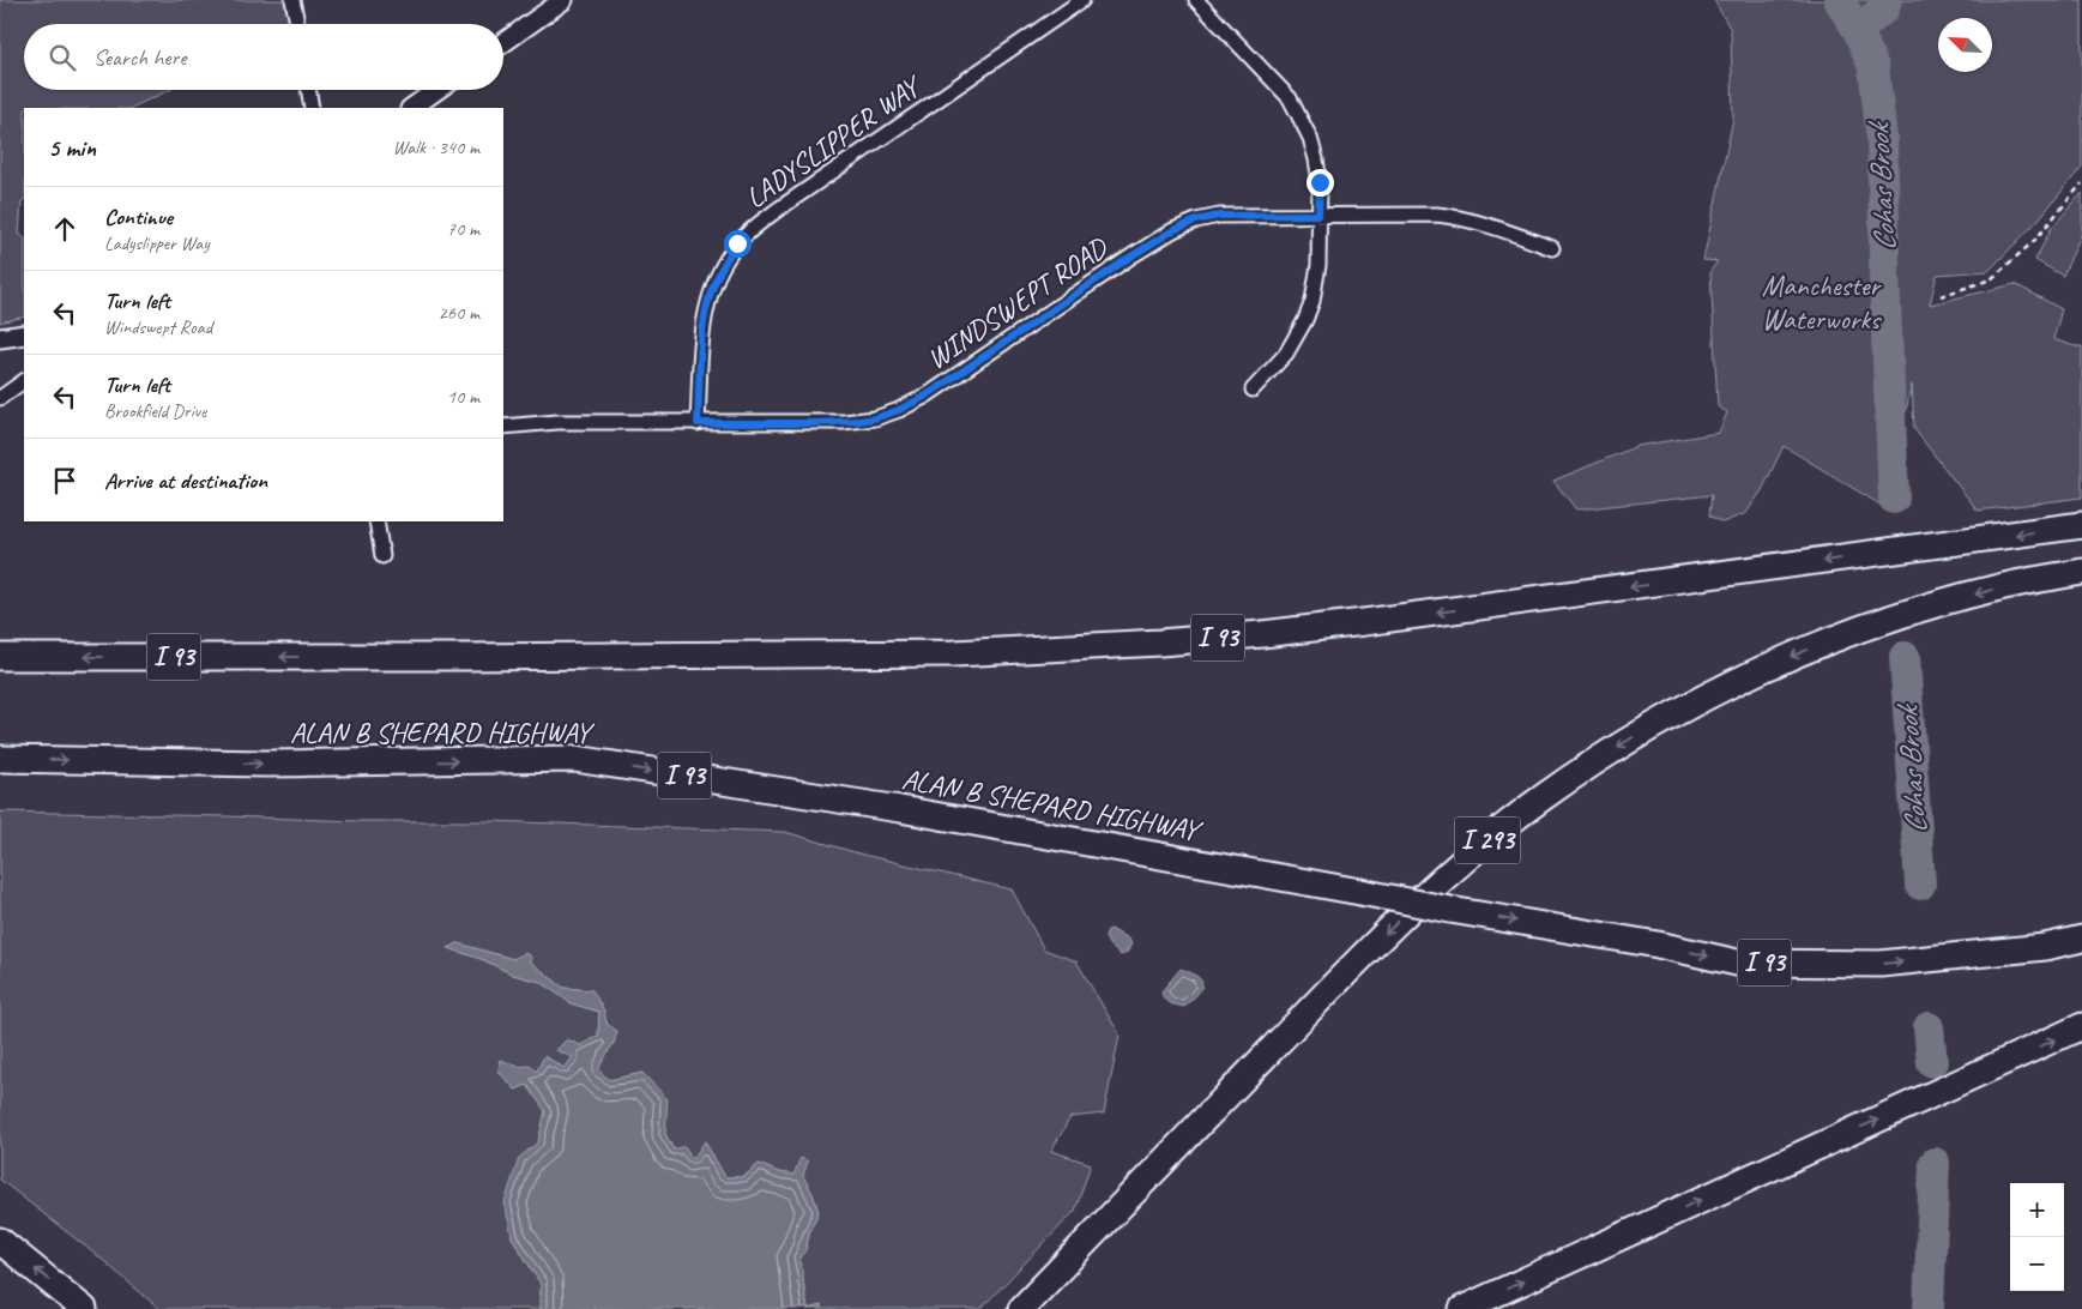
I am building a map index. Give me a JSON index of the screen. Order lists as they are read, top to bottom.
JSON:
{
  "streets": {
    "highway": ["I 93", "ALAN B SHEPARD HIGHWAY", "I 293"],
    "street": ["LADYSLIPPER WAY", "WINDSWEPT ROAD"]
  },
  "crossings": [
    ["LADYSLIPPER WAY", "WINDSWEPT ROAD"]
  ],
  "water": ["Cohas Brook"],
  "parks": ["Manchester Waterworks"],
  "north": "top left",
  "page": {
    "search": "Search here",
    "heading": ["5 min", "Walk · 340 m"],
    "list": [
      ["Continue", "Ladyslipper Way", "70 m"],
      ["Turn left", "Windswept Road", "260 m"],
      ["Turn left", "Brookfield Drive", "10 m"],
      "Arrive at destination"
    ],
    "map_buttons": ["+", "−"]
  }
}
